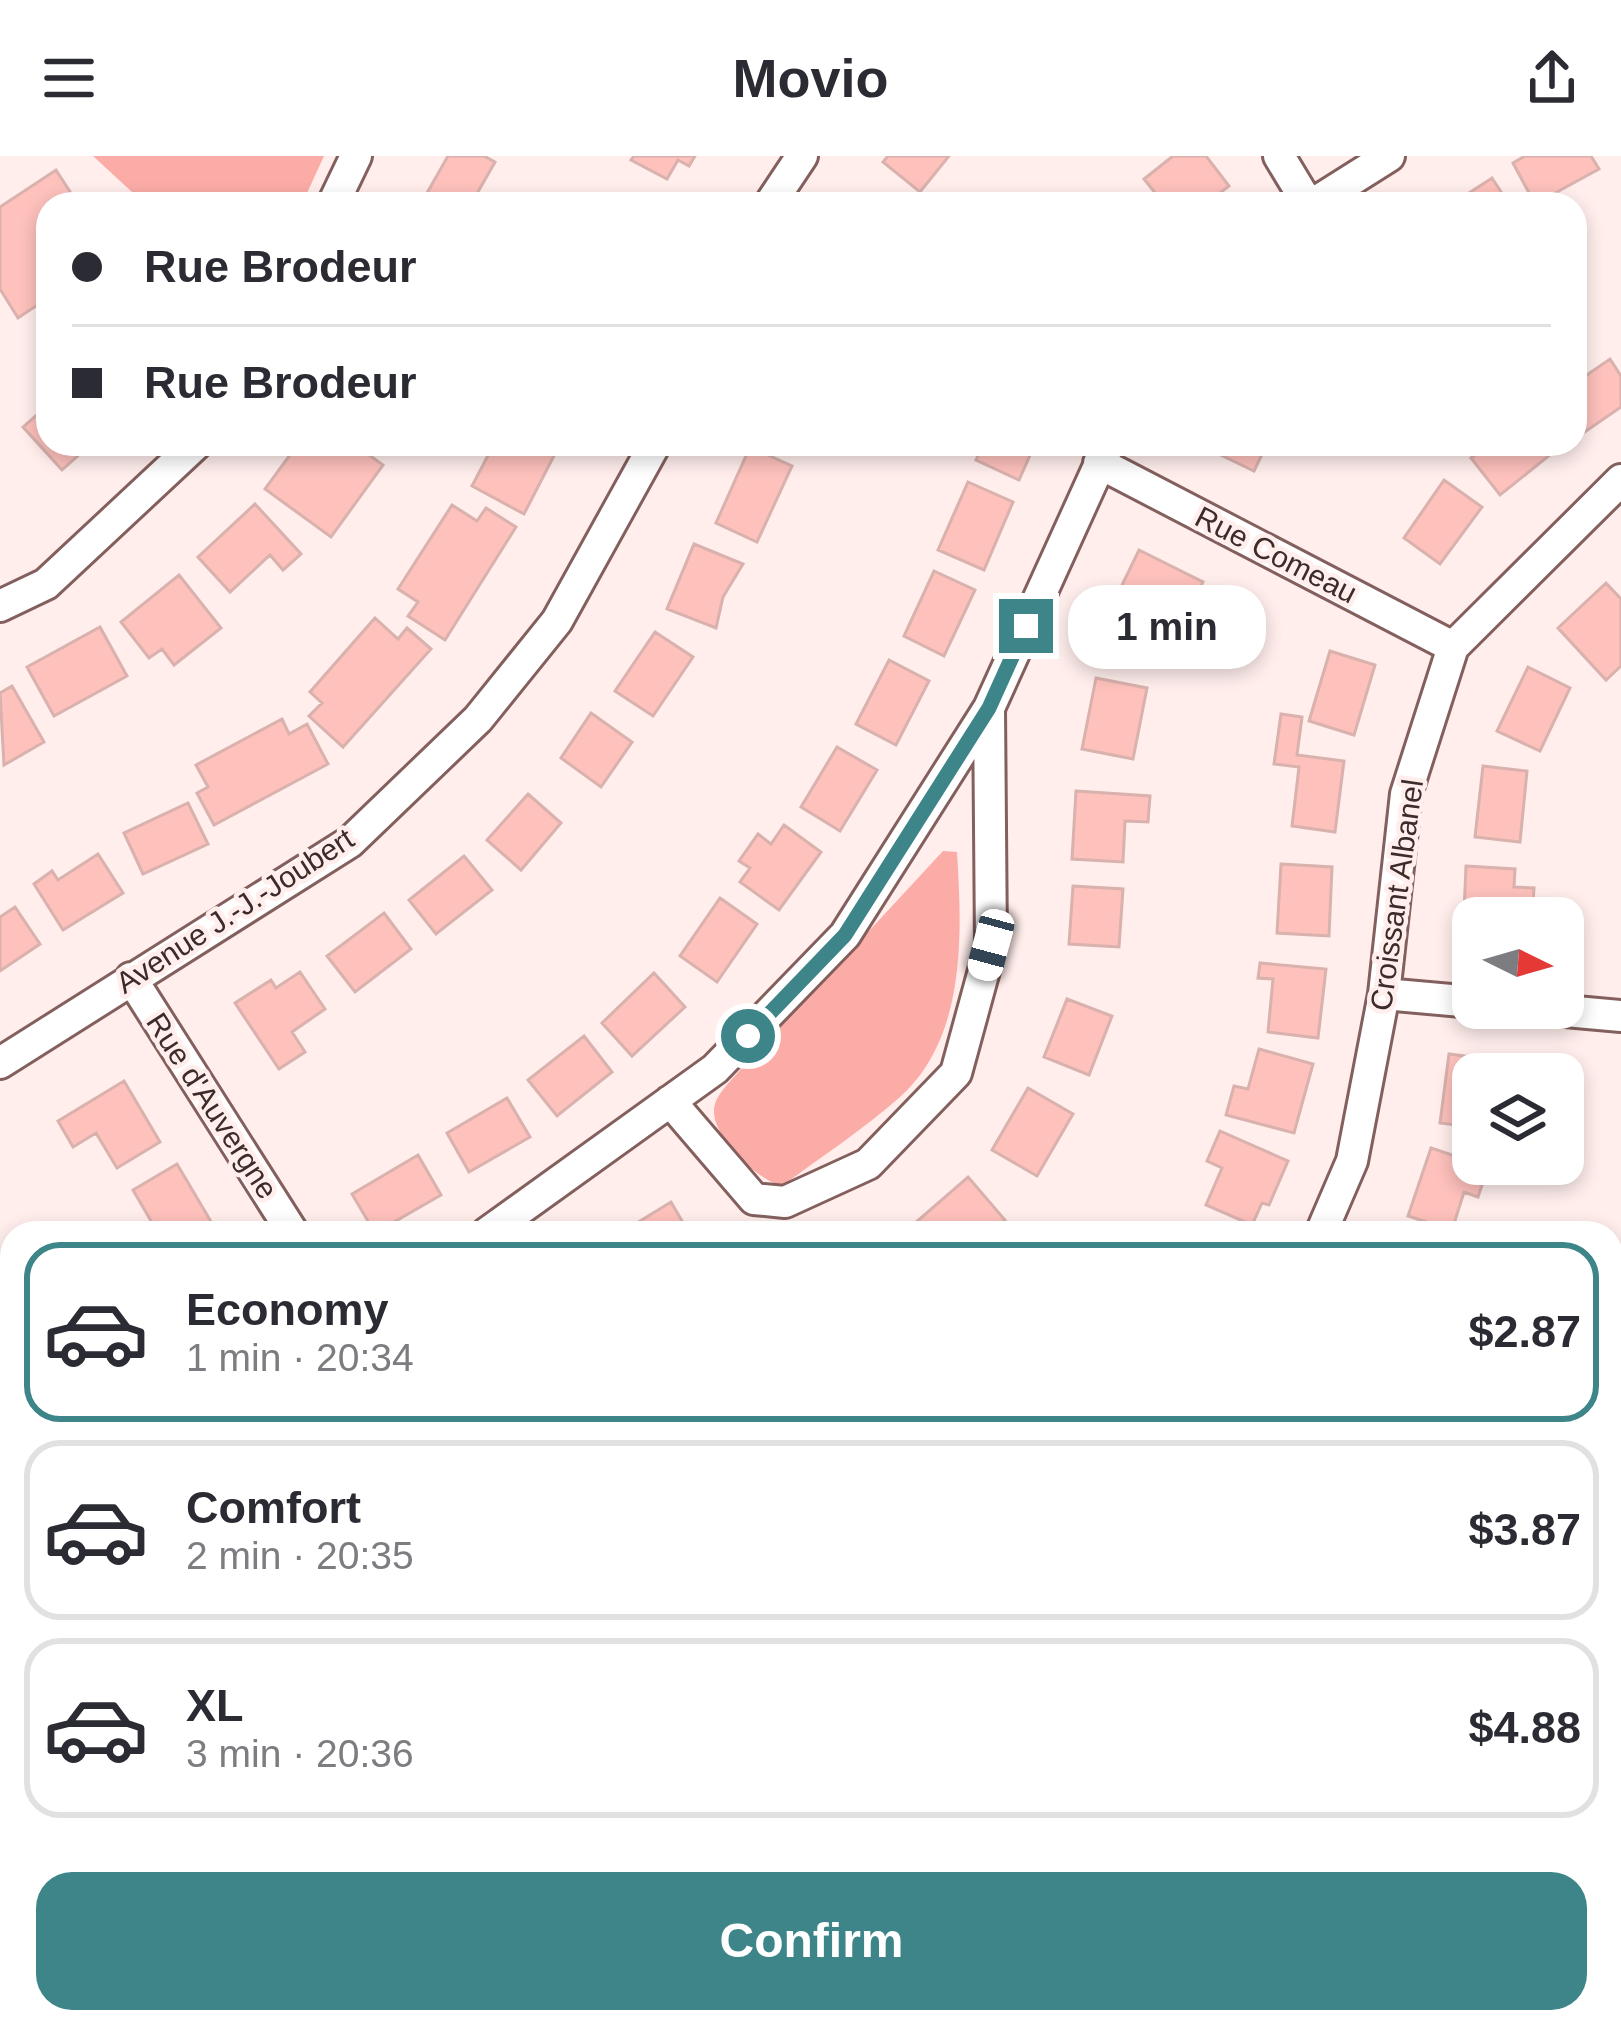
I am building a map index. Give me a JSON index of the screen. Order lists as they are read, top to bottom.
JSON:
{
  "streets": {
    "street": [
      "Rue Comeau",
      "Croissant Albanel",
      "Avenue J.-J.-Joubert",
      "Rue d'Auvergne"
    ]
  },
  "crossings": [
    ["Rue Comeau", "Croissant Albanel"],
    ["Avenue J.-J.-Joubert", "Rue d'Auvergne"]
  ],
  "north": "right",
  "page": {
    "header": "Movio",
    "banner": ["Rue Brodeur", "Rue Brodeur"],
    "bubble": "1 min",
    "list": [
      {
        "name": "Economy",
        "note": "1 min · 20:34",
        "value": "$2.87"
      },
      {
        "name": "Comfort",
        "note": "2 min · 20:35",
        "value": "$3.87"
      },
      {
        "name": "XL",
        "note": "3 min · 20:36",
        "value": "$4.88"
      }
    ],
    "buttons": "Confirm"
  }
}
